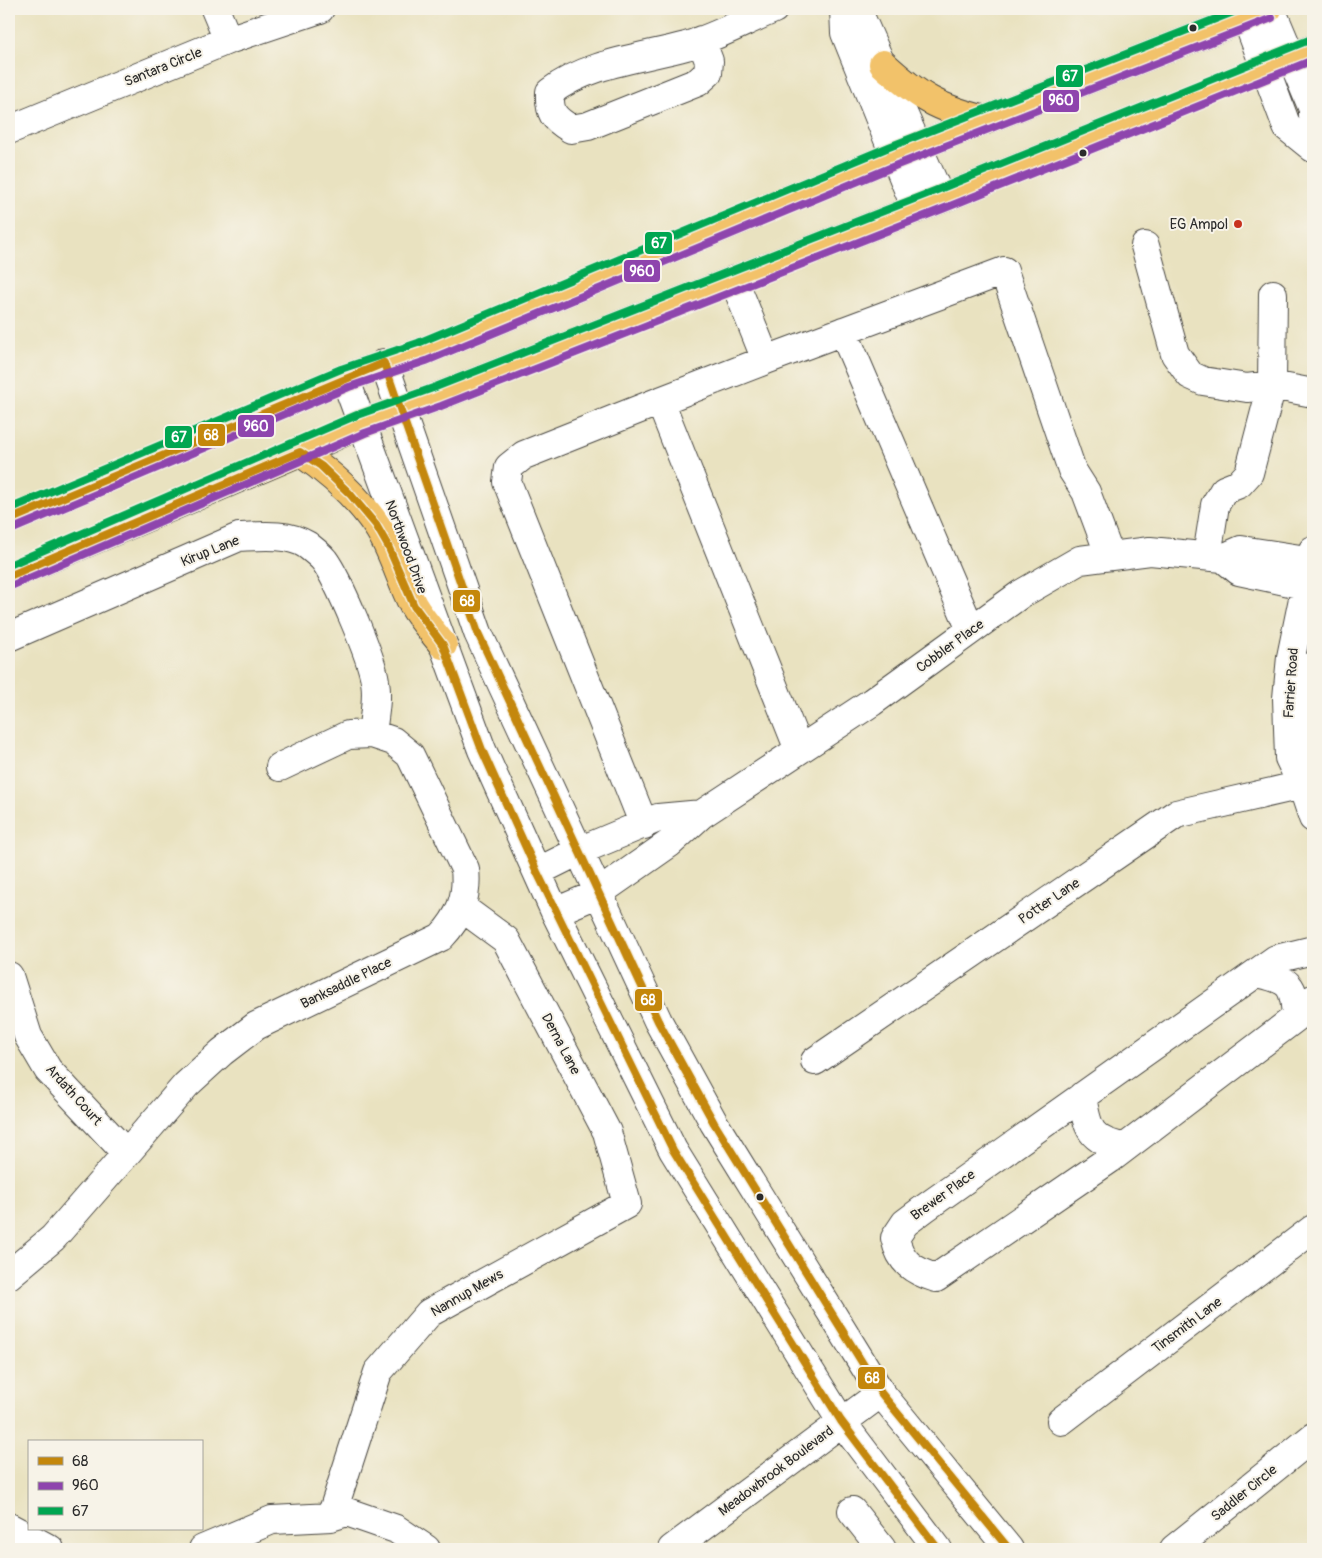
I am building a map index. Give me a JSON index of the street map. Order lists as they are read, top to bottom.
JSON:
{
  "streets": {
    "street": [
      "Santara Circle",
      "Northwood Drive",
      "Kirup Lane",
      "Cobbler Place",
      "Farrier Road",
      "Potter Lane",
      "Banksaddle Place",
      "Derna Lane",
      "Ardath Court",
      "Brewer Place",
      "Nannup Mews",
      "Tinsmith Lane",
      "Meadowbrook Boulevard",
      "Saddler Circle"
    ]
  },
  "crossings": [
    ["Northwood Drive", "Cobbler Place"],
    ["Northwood Drive", "Meadowbrook Boulevard"],
    ["Kirup Lane", "Banksaddle Place"],
    ["Cobbler Place", "Farrier Road"],
    ["Farrier Road", "Potter Lane"],
    ["Banksaddle Place", "Derna Lane"],
    ["Banksaddle Place", "Ardath Court"],
    ["Derna Lane", "Nannup Mews"]
  ],
  "places": ["EG Ampol"],
  "lines": ["transit line 67", "transit line 960", "transit line 68"],
  "legend": ["68", "960", "67"]
}
